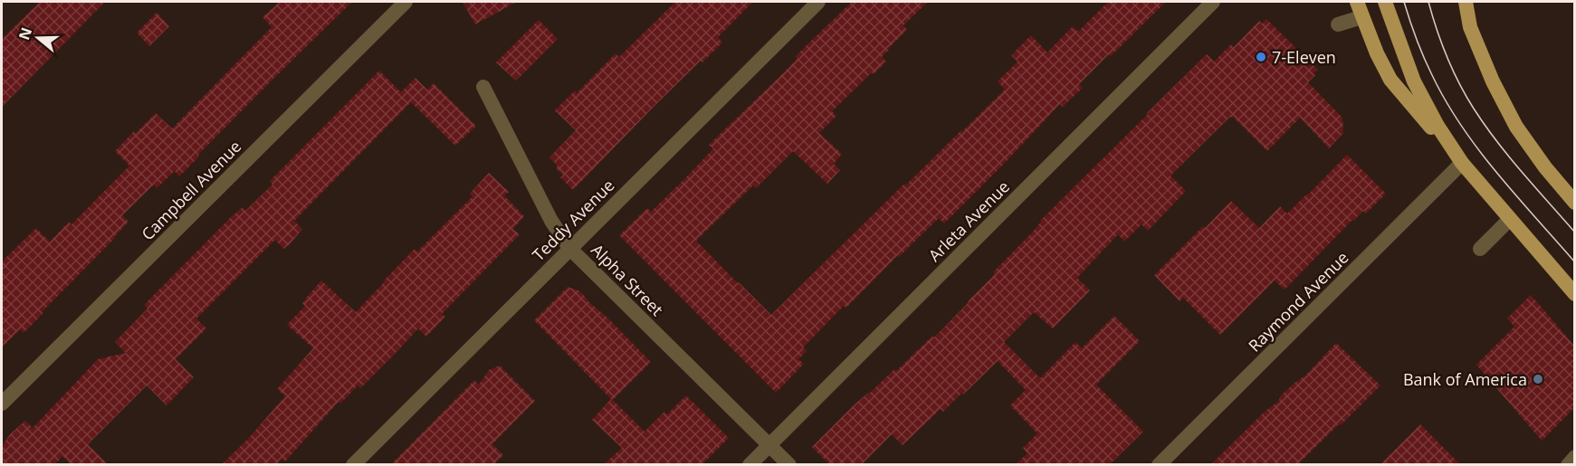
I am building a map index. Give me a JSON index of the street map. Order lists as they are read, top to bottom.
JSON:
{
  "streets": {
    "street": [
      "Campbell Avenue",
      "Teddy Avenue",
      "Arleta Avenue",
      "Alpha Street",
      "Raymond Avenue"
    ]
  },
  "crossings": [
    ["Teddy Avenue", "Alpha Street"],
    ["Arleta Avenue", "Alpha Street"]
  ],
  "places": ["7-Eleven", "Bank of America"],
  "north": "left"
}
